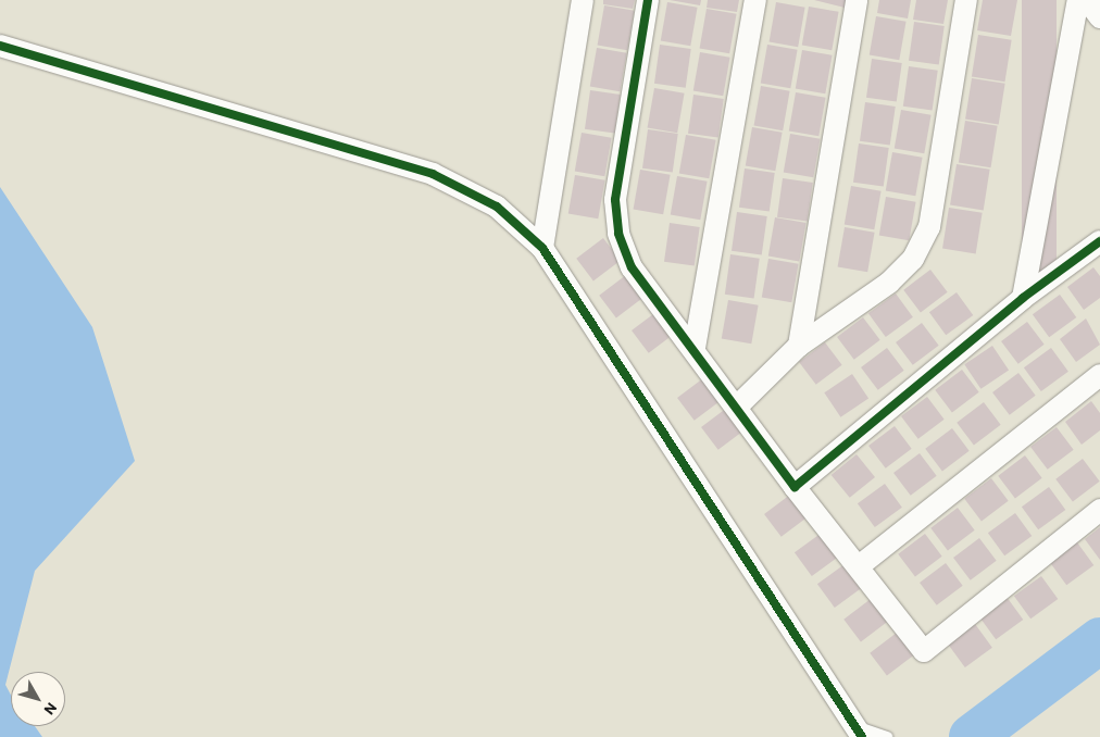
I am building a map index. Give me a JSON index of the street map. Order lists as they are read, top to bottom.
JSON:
{
  "north": "bottom right"
}
